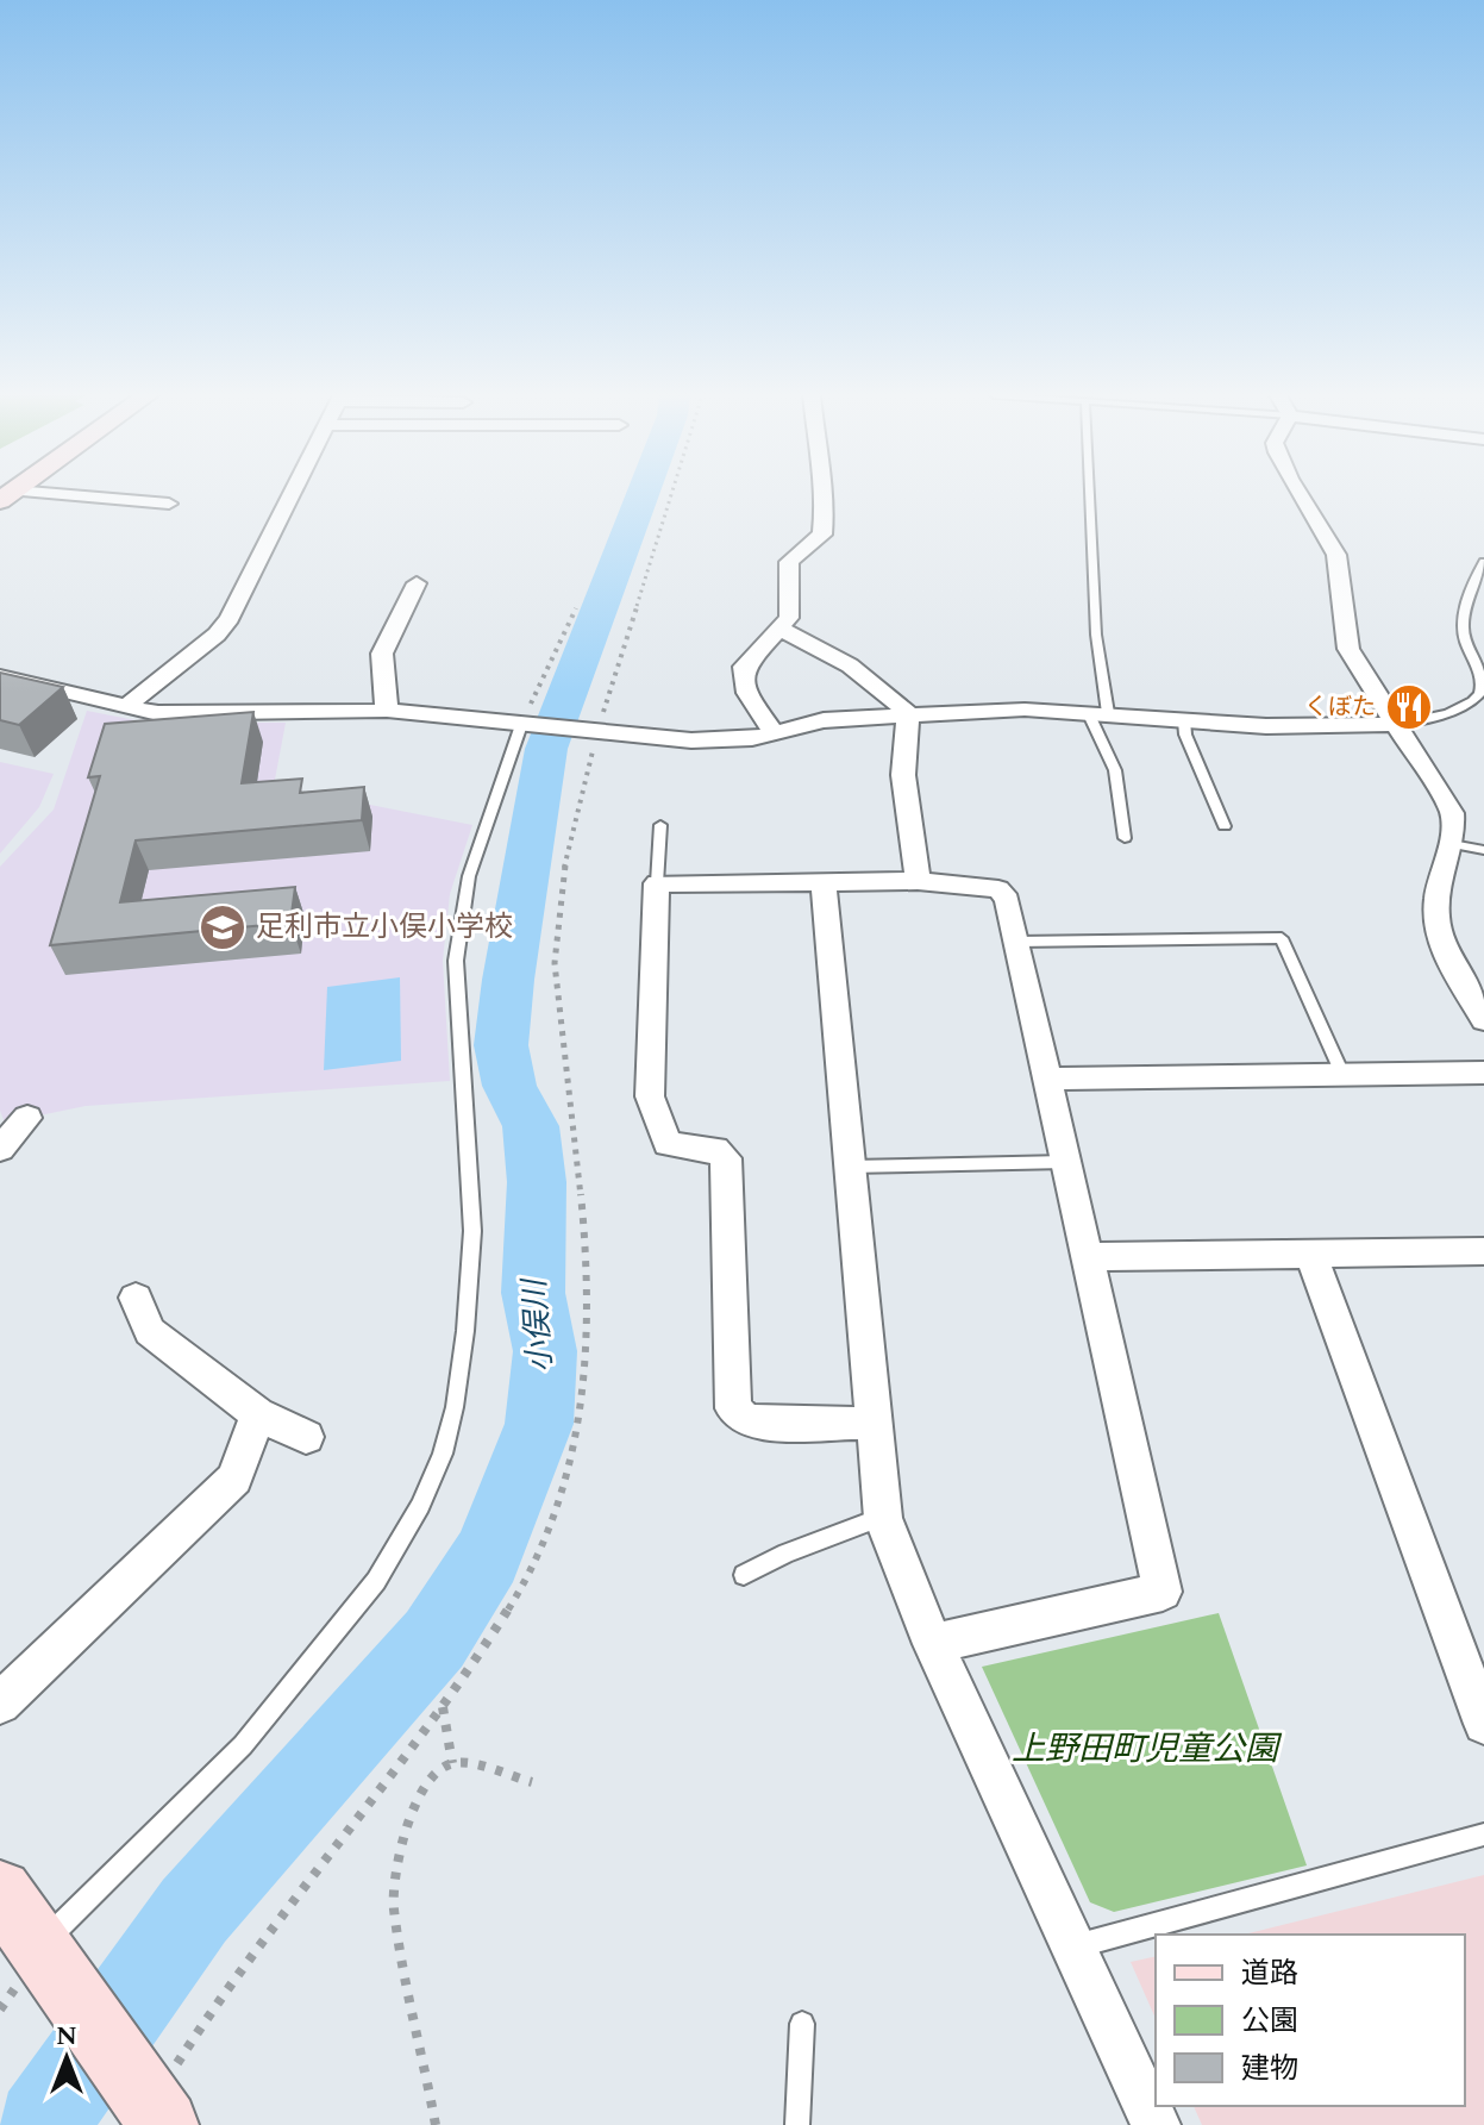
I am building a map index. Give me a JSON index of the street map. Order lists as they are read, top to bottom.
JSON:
{
  "water": ["小俣川"],
  "parks": ["上野田町児童公園"],
  "places": {
    "restaurant": ["くぼた"],
    "school or university": ["足利市立小俣小学校"]
  },
  "legend": ["道路", "公園", "建物"],
  "north": "top"
}
